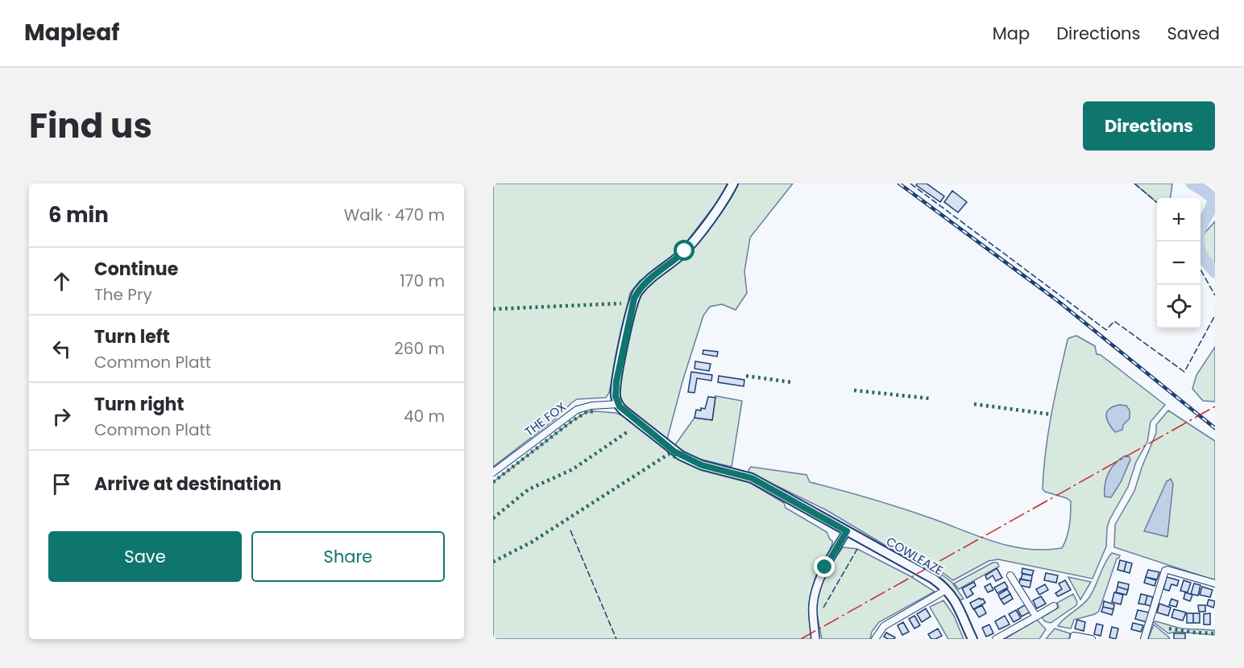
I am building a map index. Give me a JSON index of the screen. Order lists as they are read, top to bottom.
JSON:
{
  "streets": {
    "main road": ["COWLEAZE"],
    "street": ["THE FOX"]
  },
  "crossings": [
    ["THE FOX", "COWLEAZE"]
  ],
  "page": {
    "header": "Mapleaf",
    "nav": ["Map", "Directions", "Saved"],
    "title": "Find us",
    "buttons": [
      "Directions",
      ["Save", "Share"]
    ],
    "heading": ["6 min", "Walk · 470 m"],
    "map_buttons": ["+", "−"],
    "list": [
      ["Continue", "The Pry", "170 m"],
      ["Turn left", "Common Platt", "260 m"],
      ["Turn right", "Common Platt", "40 m"],
      "Arrive at destination"
    ]
  }
}
